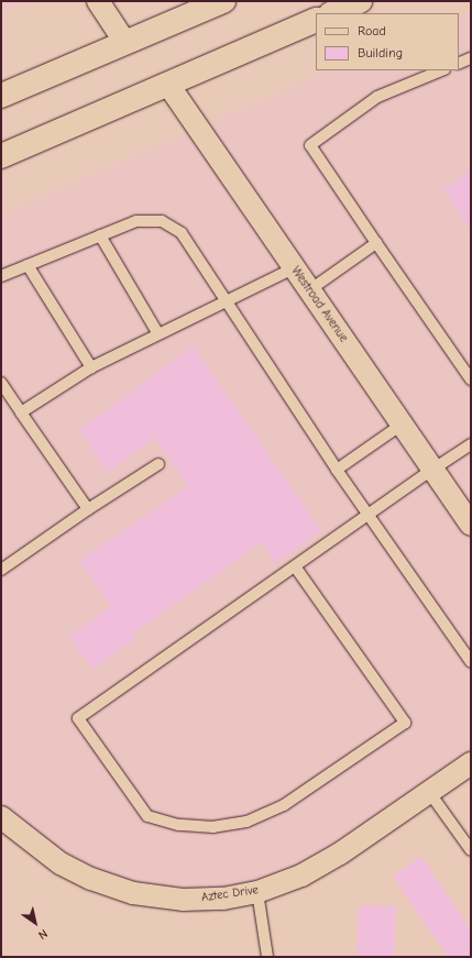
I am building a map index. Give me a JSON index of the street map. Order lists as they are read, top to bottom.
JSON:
{
  "streets": {
    "street": ["Westroad Avenue", "Aztec Drive"]
  },
  "legend": ["Road", "Building"],
  "north": "bottom right"
}
